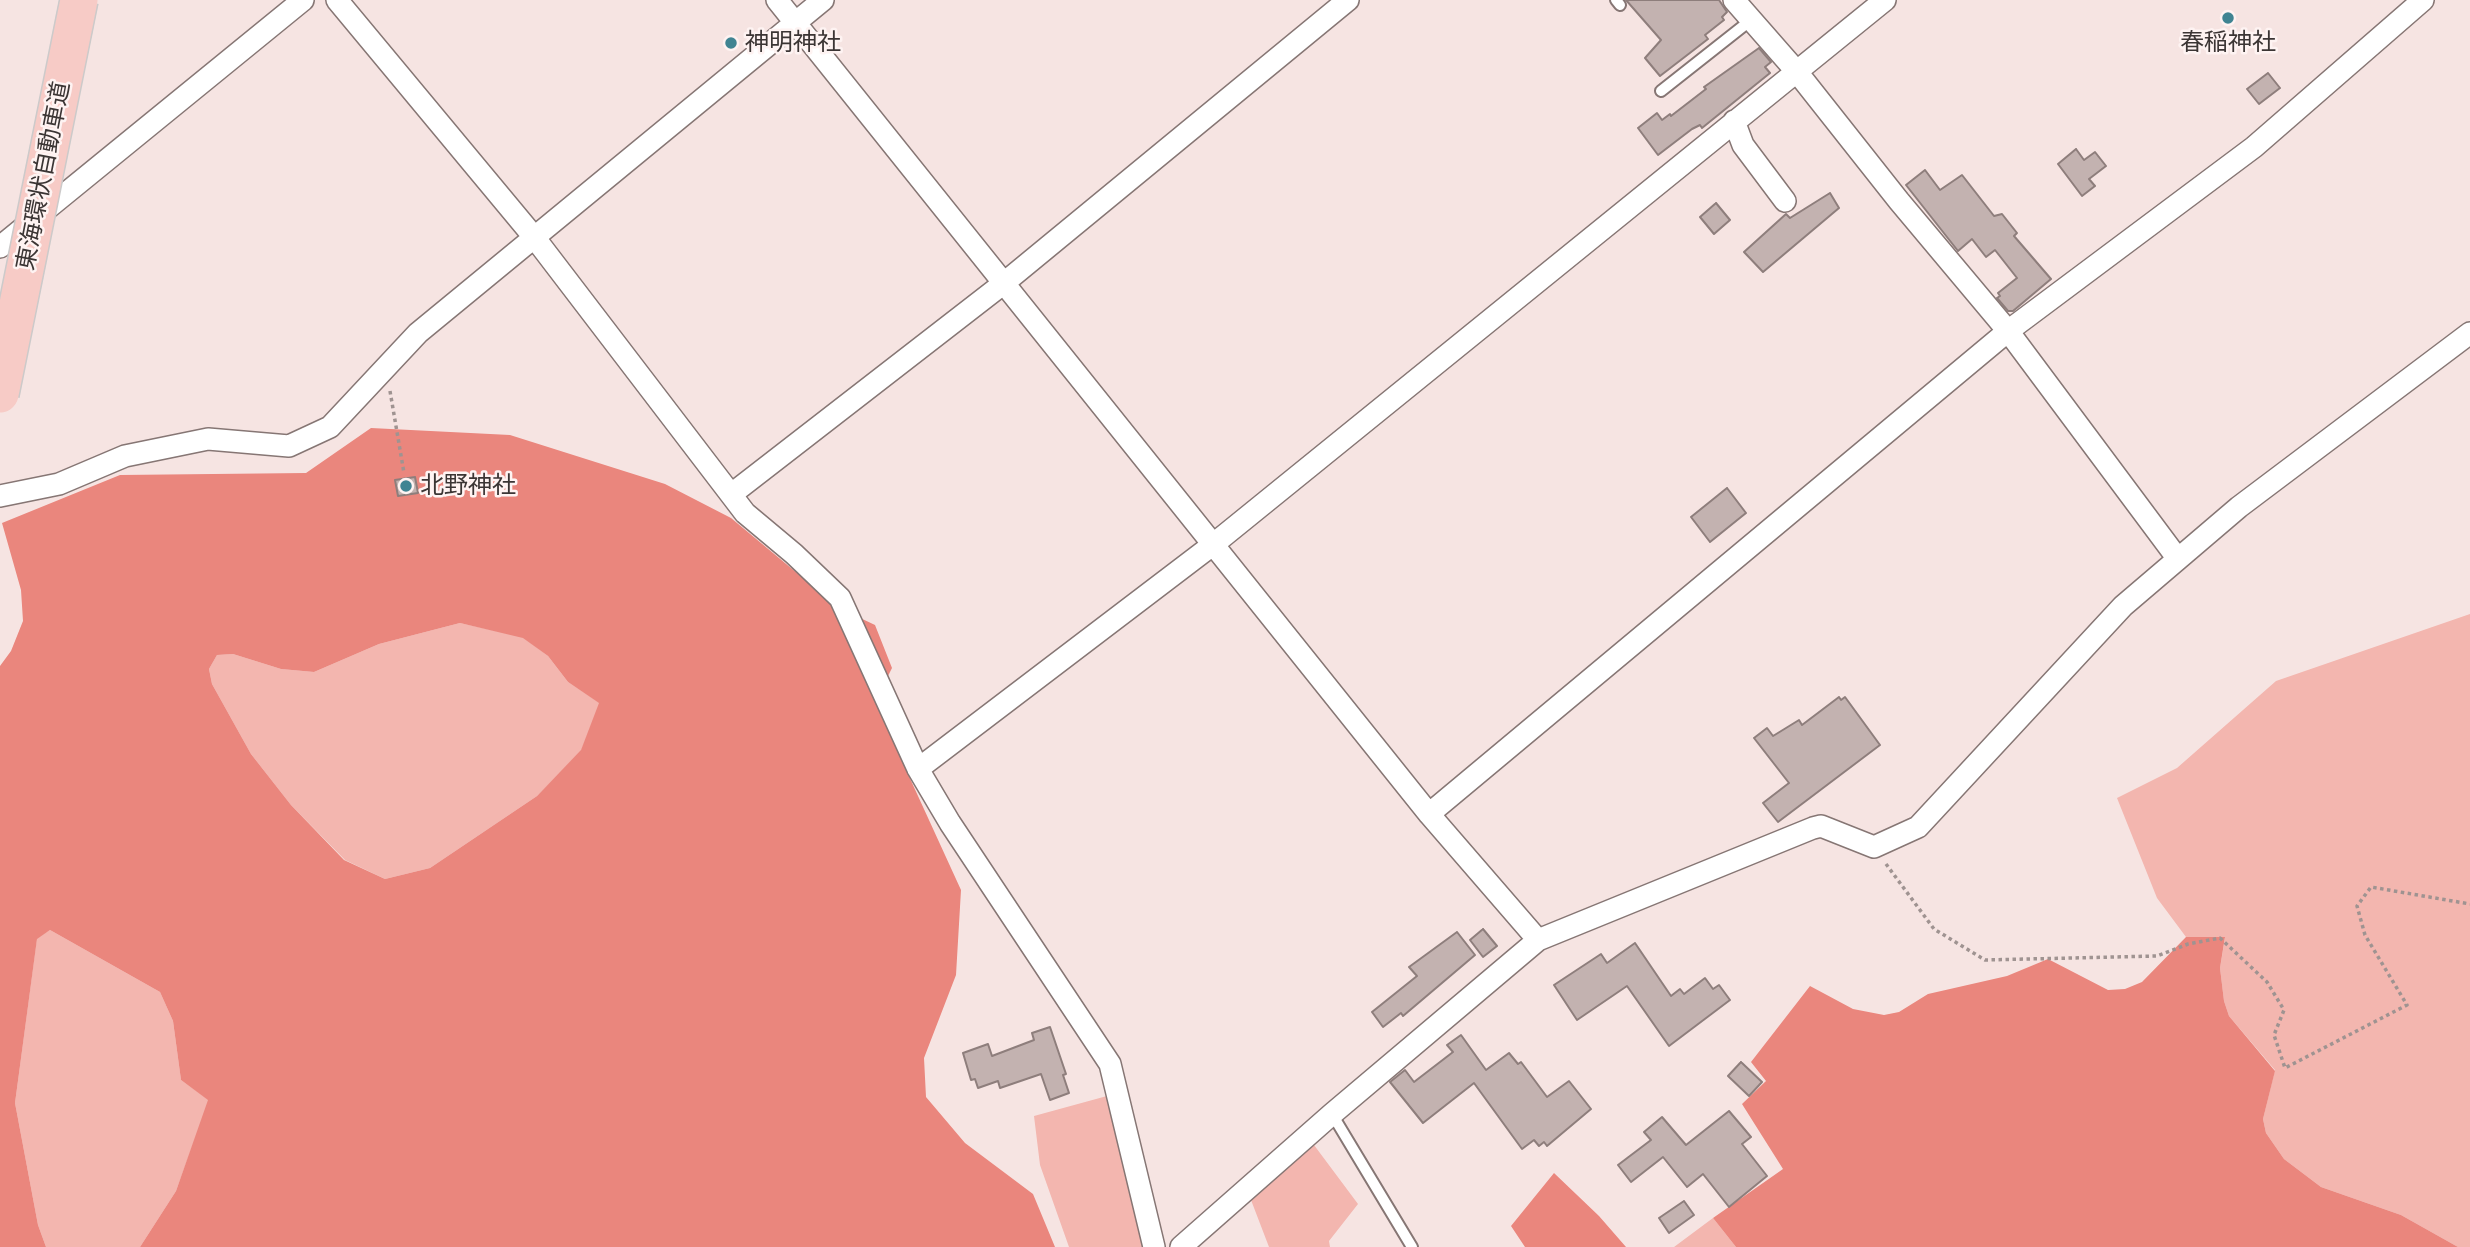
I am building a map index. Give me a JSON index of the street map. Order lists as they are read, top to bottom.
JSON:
{
  "streets": {
    "highway": ["東海環状自動車道"]
  },
  "places": ["春稲神社", "神明神社", "北野神社"]
}
